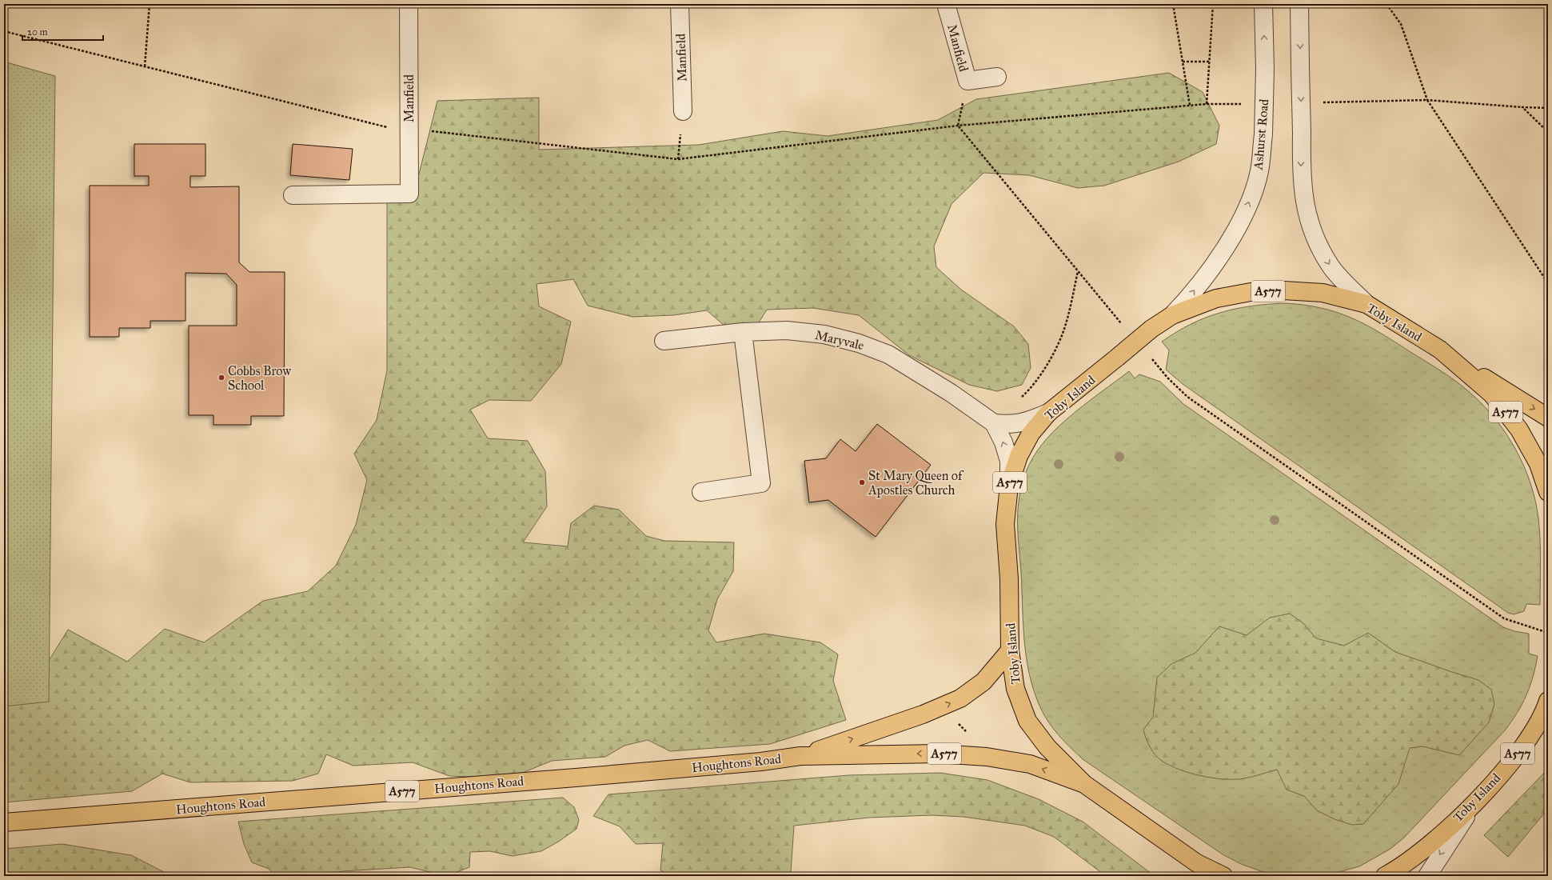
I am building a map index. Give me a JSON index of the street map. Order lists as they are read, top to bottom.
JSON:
{
  "streets": {
    "main road": ["A577", "Toby Island", "Houghtons Road"],
    "street": ["Manfield", "Ashurst Road", "Maryvale"]
  },
  "crossings": [
    ["Ashurst Road", "Toby Island"],
    ["A577", "Toby Island"],
    ["Toby Island", "Maryvale"],
    ["Toby Island", "Houghtons Road"]
  ],
  "one_way": ["Ashurst Road"],
  "places": ["Cobbs Brow School", "St Mary Queen of Apostles Church"],
  "scale_bar": "20 m"
}
